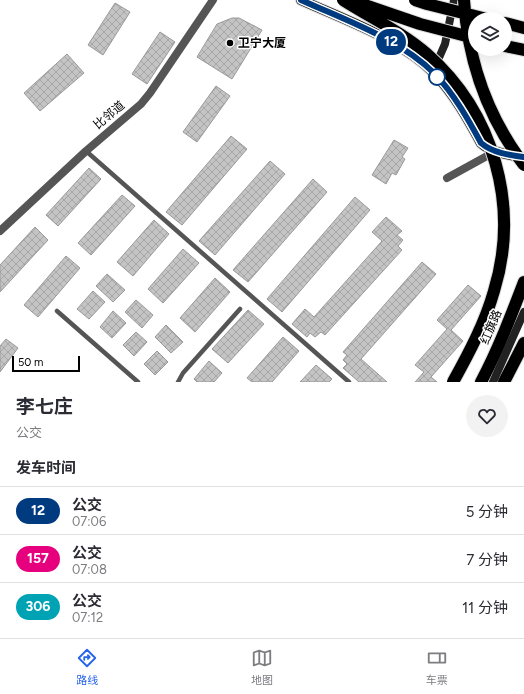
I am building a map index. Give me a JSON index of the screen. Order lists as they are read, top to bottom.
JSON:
{
  "streets": {
    "highway": ["红旗路"],
    "street": ["比邻道"]
  },
  "places": ["卫宁大厦"],
  "lines": ["bus line 12"],
  "scale_bar": "50 m",
  "page": {
    "on_map": "12",
    "scale": "50 m",
    "heading": [
      ["李七庄", "公交"],
      "发车时间"
    ],
    "list": [
      {
        "mark": "12",
        "name": "公交",
        "note": "07:06",
        "value": "5 分钟"
      },
      {
        "mark": "157",
        "name": "公交",
        "note": "07:08",
        "value": "7 分钟"
      },
      {
        "mark": "306",
        "name": "公交",
        "note": "07:12",
        "value": "11 分钟"
      }
    ],
    "tabs": ["路线", "地图", "车票"]
  }
}
